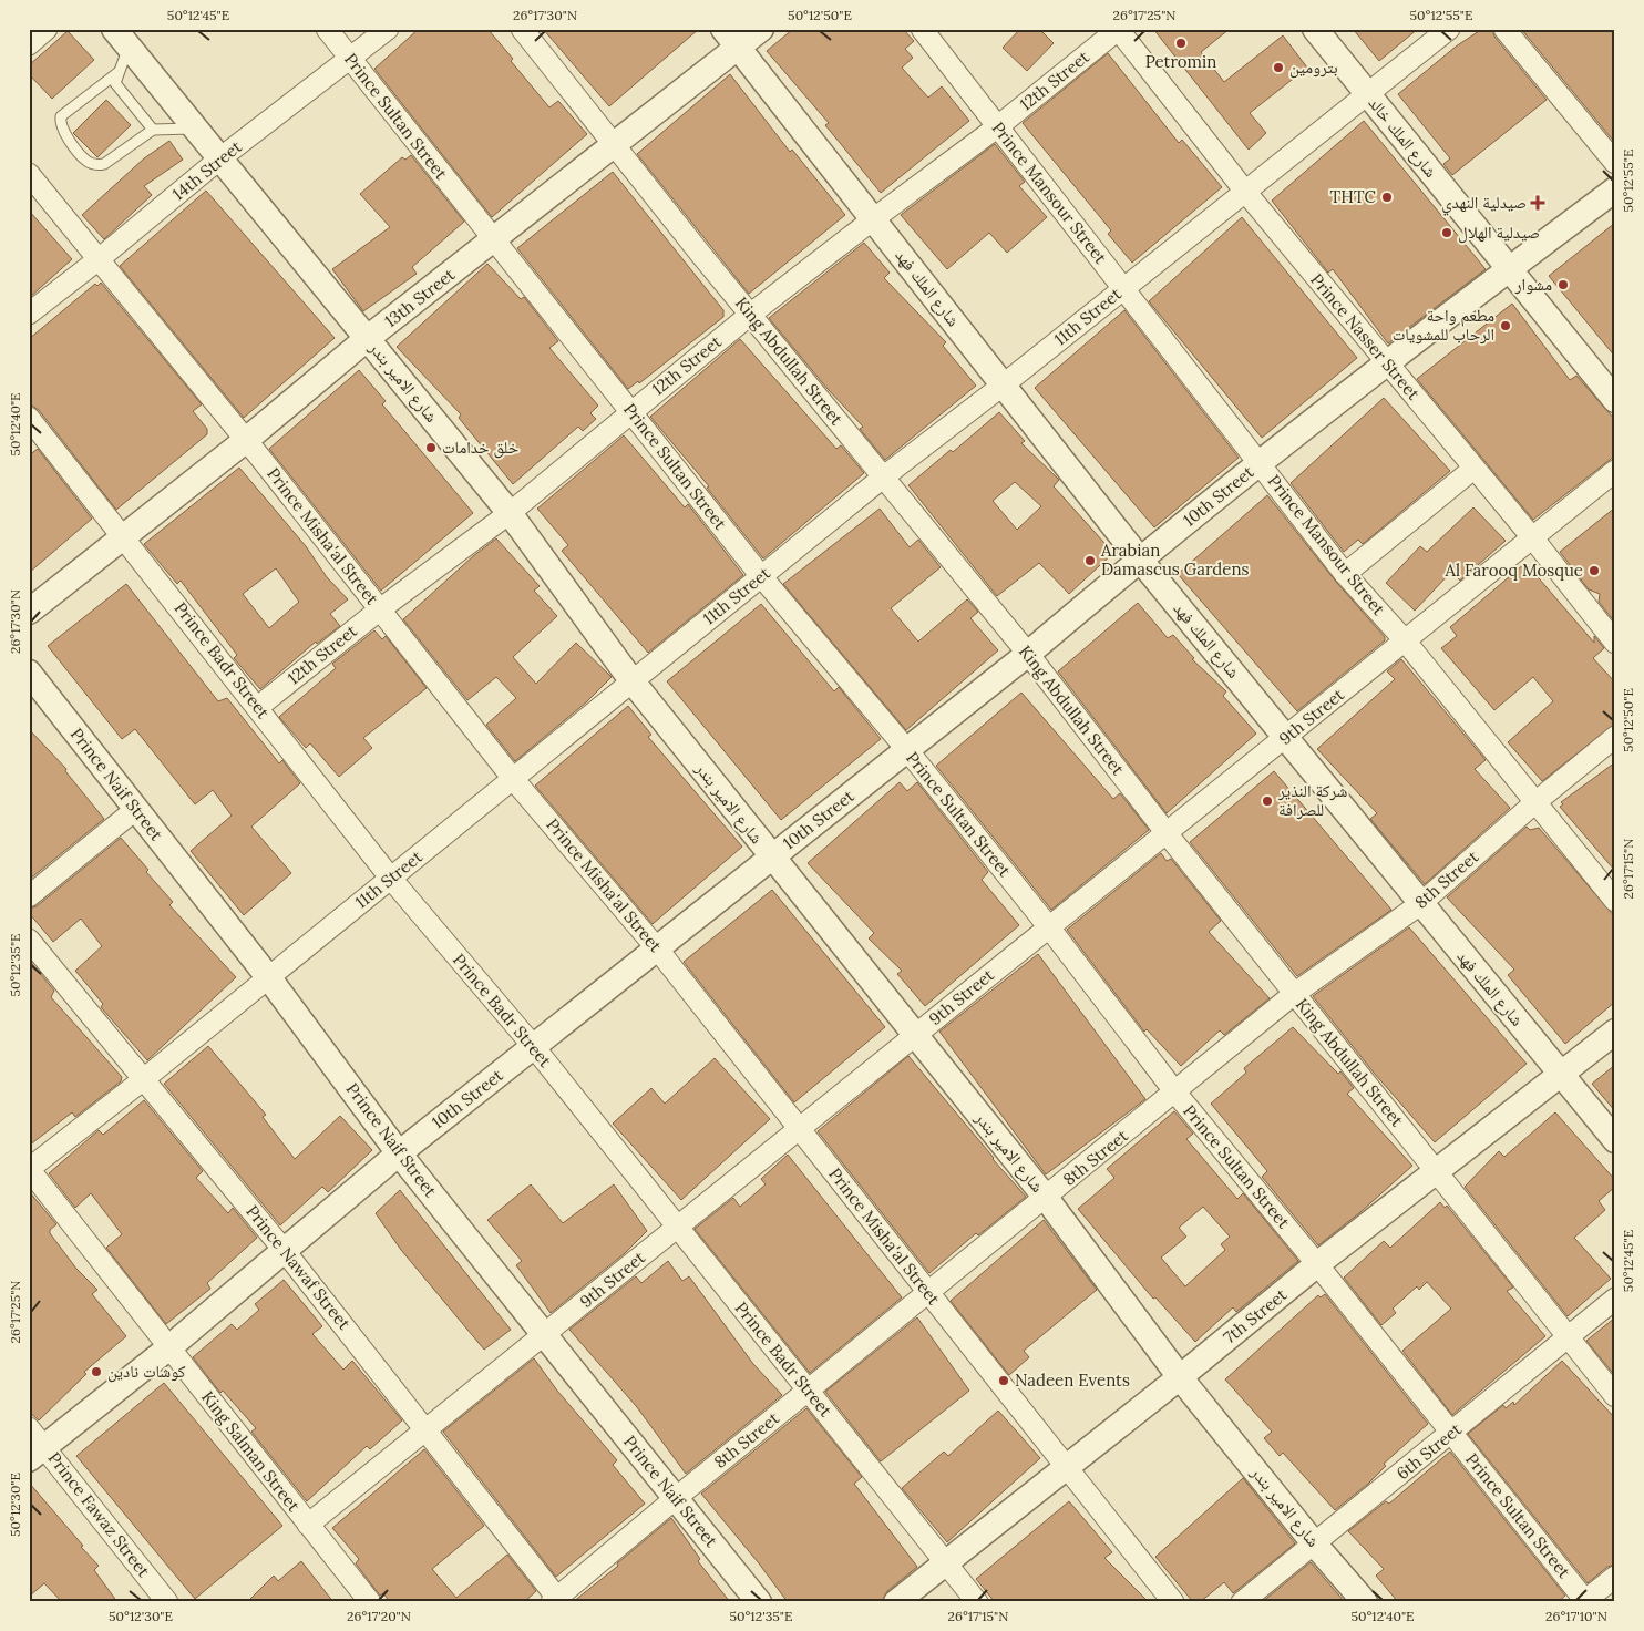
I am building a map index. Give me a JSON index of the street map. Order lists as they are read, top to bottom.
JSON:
{
  "streets": {
    "street": [
      "12th Street",
      "Prince Sultan Street",
      "شارع الملك خالد",
      "14th Street",
      "Prince Mansour Street",
      "شارع الملك فهد",
      "13th Street",
      "11th Street",
      "Prince Nasser Street",
      "King Abdullah Street",
      "شارع الامير بندر",
      "10th Street",
      "Prince Misha'al Street",
      "Prince Badr Street",
      "9th Street",
      "Prince Naif Street",
      "8th Street",
      "Prince Nawaf Street",
      "7th Street",
      "King Salman Street",
      "6th Street",
      "Prince Fawaz Street"
    ]
  },
  "crossings": [
    ["12th Street", "Prince Sultan Street"],
    ["12th Street", "Prince Mansour Street"],
    ["12th Street", "شارع الملك فهد"],
    ["12th Street", "Prince Nasser Street"],
    ["12th Street", "King Abdullah Street"],
    ["12th Street", "شارع الامير بندر"],
    ["12th Street", "Prince Misha'al Street"],
    ["12th Street", "Prince Badr Street"],
    ["Prince Sultan Street", "14th Street"],
    ["Prince Sultan Street", "13th Street"],
    ["Prince Sultan Street", "11th Street"],
    ["Prince Sultan Street", "10th Street"],
    ["Prince Sultan Street", "9th Street"],
    ["Prince Sultan Street", "8th Street"],
    ["Prince Sultan Street", "7th Street"],
    ["Prince Sultan Street", "6th Street"],
    ["شارع الملك خالد", "11th Street"],
    ["شارع الملك خالد", "10th Street"],
    ["14th Street", "شارع الامير بندر"],
    ["14th Street", "Prince Misha'al Street"],
    ["Prince Mansour Street", "11th Street"],
    ["Prince Mansour Street", "10th Street"],
    ["Prince Mansour Street", "9th Street"],
    ["Prince Mansour Street", "8th Street"],
    ["شارع الملك فهد", "13th Street"],
    ["شارع الملك فهد", "11th Street"],
    ["شارع الملك فهد", "10th Street"],
    ["شارع الملك فهد", "9th Street"],
    ["شارع الملك فهد", "8th Street"],
    ["شارع الملك فهد", "7th Street"],
    ["13th Street", "King Abdullah Street"],
    ["13th Street", "شارع الامير بندر"],
    ["13th Street", "Prince Misha'al Street"],
    ["13th Street", "Prince Badr Street"],
    ["11th Street", "Prince Nasser Street"],
    ["11th Street", "King Abdullah Street"],
    ["11th Street", "شارع الامير بندر"],
    ["11th Street", "Prince Misha'al Street"],
    ["11th Street", "Prince Badr Street"],
    ["11th Street", "Prince Naif Street"],
    ["11th Street", "Prince Nawaf Street"],
    ["11th Street", "King Salman Street"],
    ["Prince Nasser Street", "10th Street"],
    ["Prince Nasser Street", "9th Street"],
    ["King Abdullah Street", "10th Street"],
    ["King Abdullah Street", "9th Street"],
    ["King Abdullah Street", "8th Street"],
    ["King Abdullah Street", "7th Street"],
    ["King Abdullah Street", "6th Street"],
    ["شارع الامير بندر", "10th Street"],
    ["شارع الامير بندر", "9th Street"],
    ["شارع الامير بندر", "8th Street"],
    ["شارع الامير بندر", "7th Street"],
    ["شارع الامير بندر", "6th Street"],
    ["10th Street", "Prince Misha'al Street"],
    ["10th Street", "Prince Badr Street"],
    ["10th Street", "Prince Naif Street"],
    ["10th Street", "Prince Nawaf Street"],
    ["10th Street", "King Salman Street"],
    ["10th Street", "Prince Fawaz Street"],
    ["Prince Misha'al Street", "9th Street"],
    ["Prince Misha'al Street", "8th Street"],
    ["Prince Misha'al Street", "7th Street"],
    ["Prince Badr Street", "9th Street"],
    ["Prince Badr Street", "8th Street"],
    ["Prince Badr Street", "7th Street"],
    ["9th Street", "Prince Naif Street"],
    ["9th Street", "Prince Nawaf Street"],
    ["9th Street", "King Salman Street"],
    ["Prince Naif Street", "8th Street"],
    ["8th Street", "Prince Nawaf Street"]
  ],
  "places": {
    "other": [
      "Petromin",
      "بترومين",
      "THTC",
      "صيدلية الهلال",
      "مشوار",
      "مطعم واحة الرحاب للمشويات",
      "خلق خدامات",
      "Arabian Damascus Gardens",
      "Al Farooq Mosque",
      "شركة النذير للصرافة",
      "كوشات نادين",
      "Nadeen Events"
    ],
    "health": ["صيدلية النهدي"]
  },
  "coordinates": [
    "50°12'45\"E",
    "26°17'30\"N",
    "50°12'50\"E",
    "26°17'25\"N",
    "50°12'55\"E",
    "50°12'40\"E",
    "26°17'15\"N",
    "50°12'35\"E",
    "50°12'30\"E",
    "26°17'20\"N",
    "26°17'10\"N"
  ]
}
